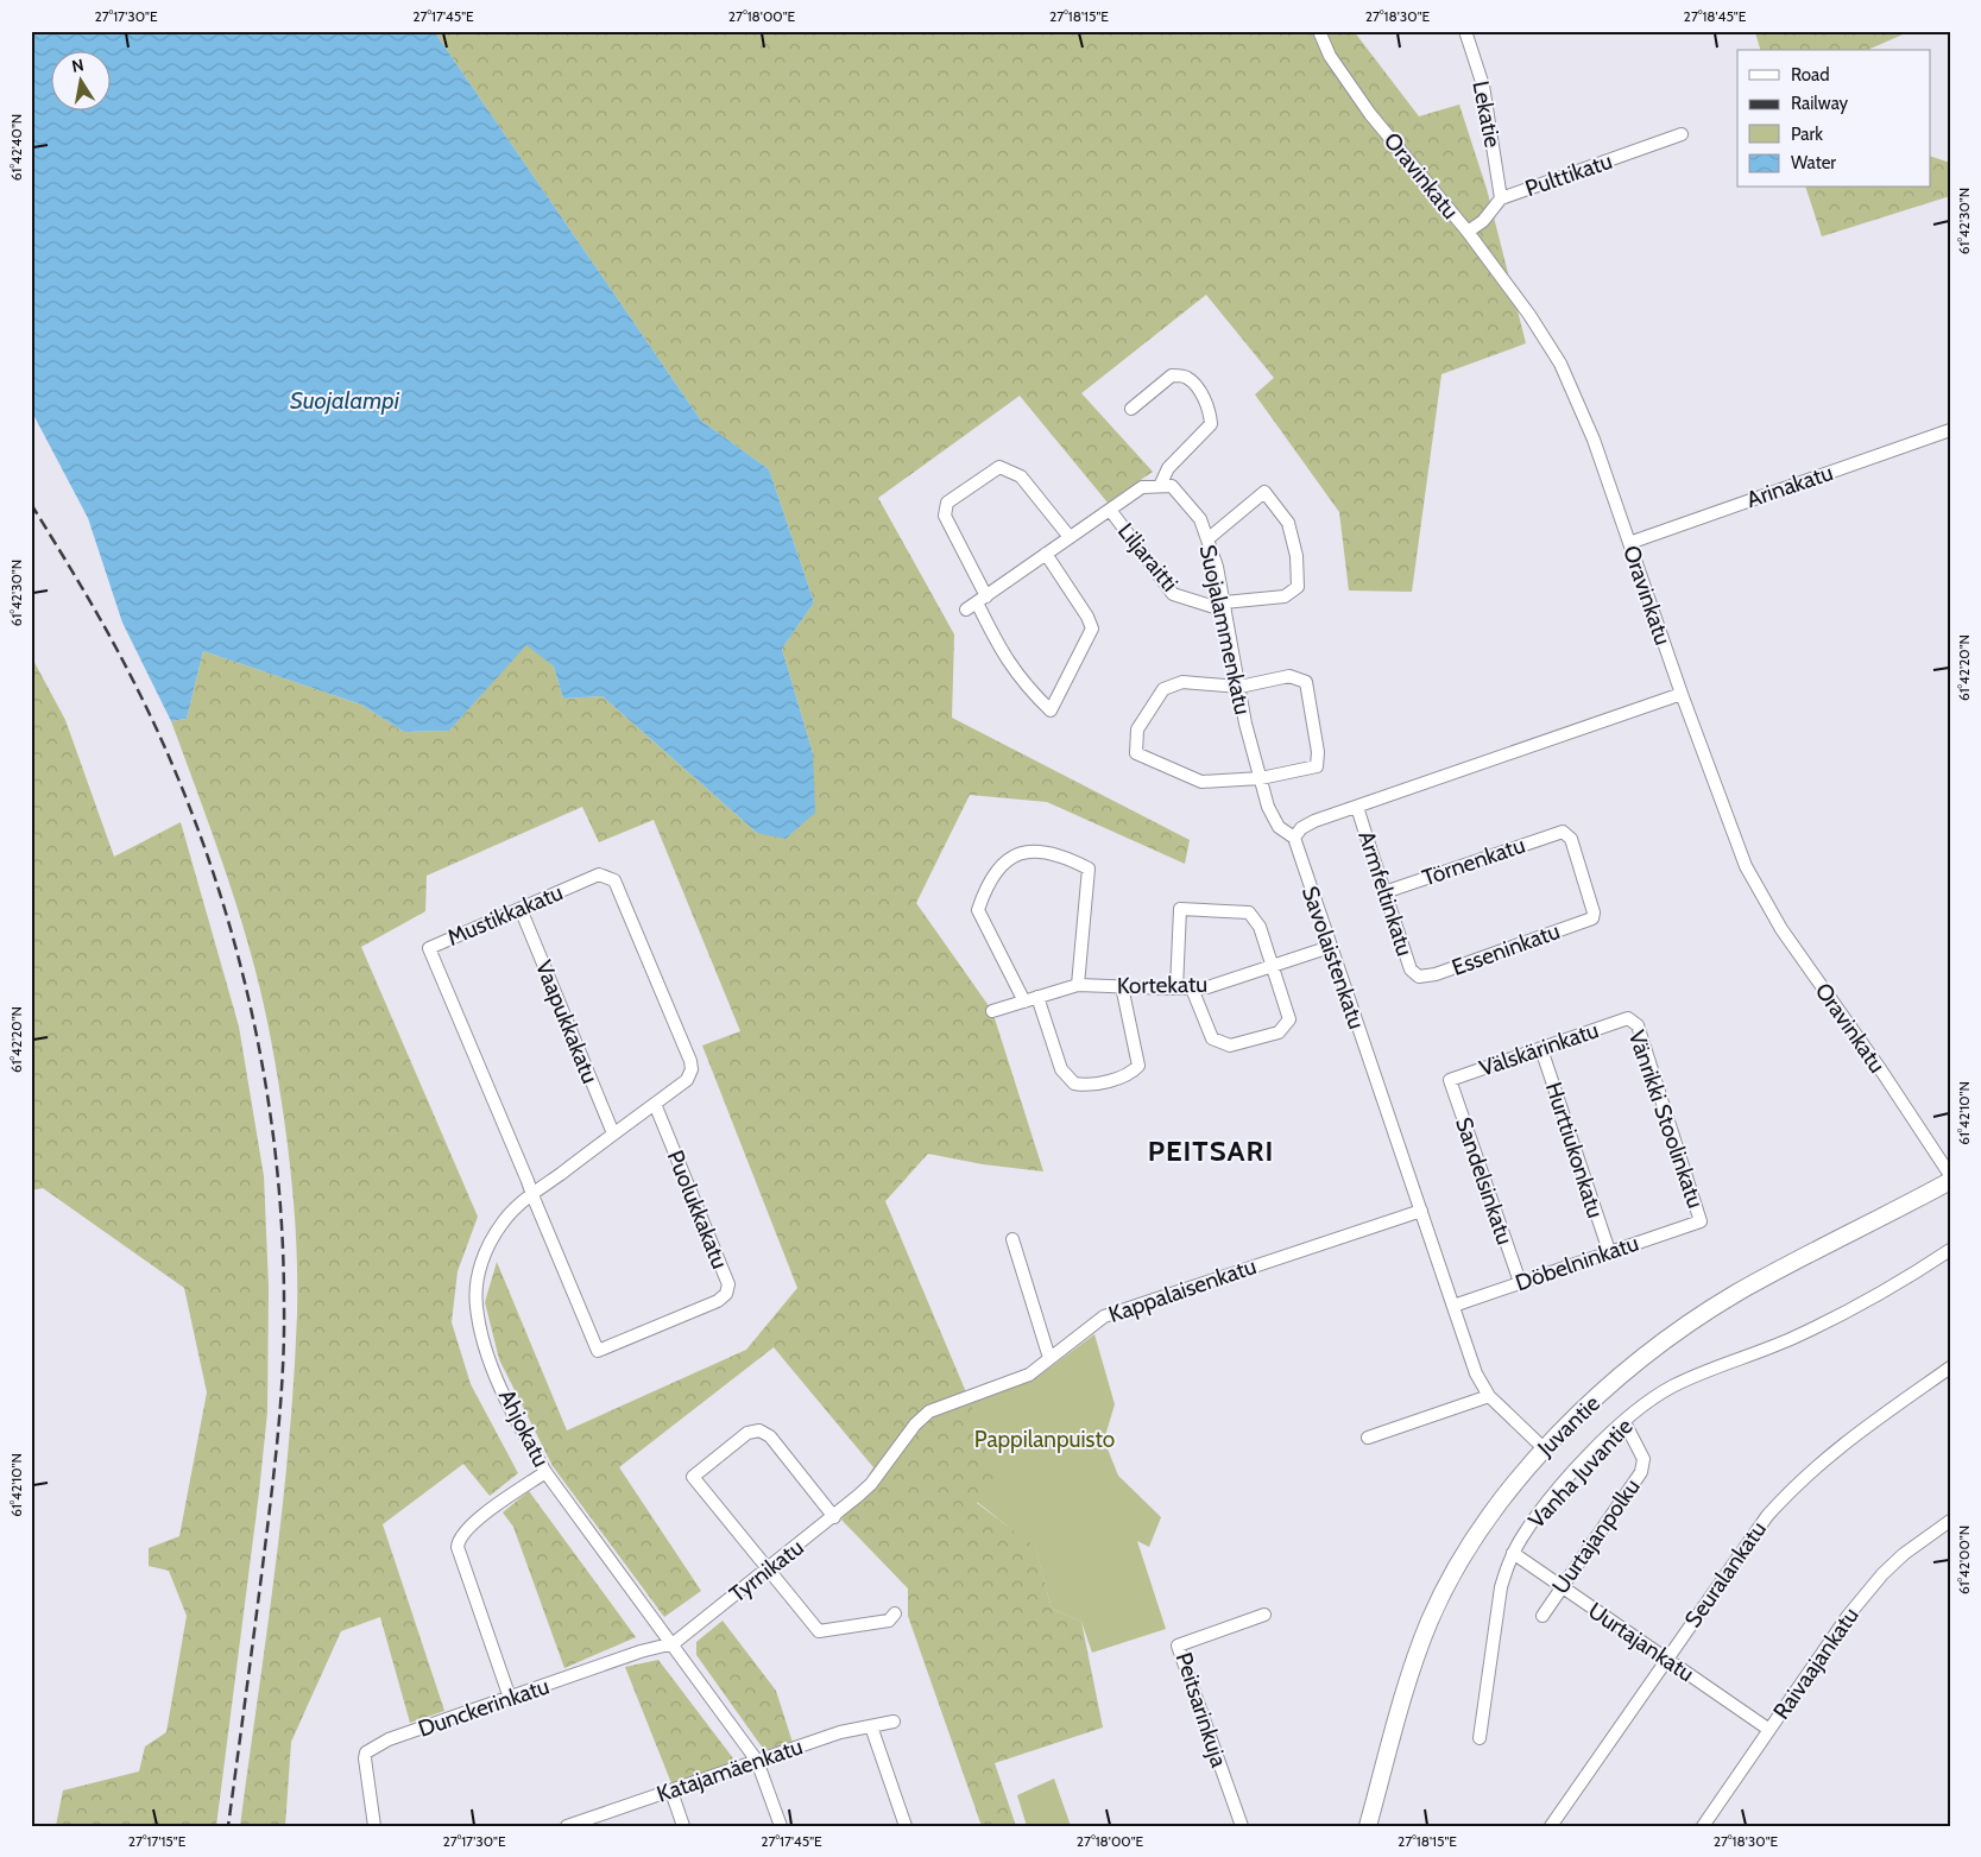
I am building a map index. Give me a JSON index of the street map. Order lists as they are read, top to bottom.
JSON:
{
  "streets": {
    "main road": ["Juvantie"],
    "street": [
      "Lekatie",
      "Pulttikatu",
      "Oravinkatu",
      "Arinakatu",
      "Liljaraitti",
      "Suojalammenkatu",
      "Törnenkatu",
      "Armfeltinkatu",
      "Mustikkakatu",
      "Esseninkatu",
      "Savolaistenkatu",
      "Kortekatu",
      "Vaapukkakatu",
      "Välskärinkatu",
      "Vänrikki Stoolinkatu",
      "Hurttiukonkatu",
      "Sandelsinkatu",
      "Puolukkakatu",
      "Döbelninkatu",
      "Kappalaisenkatu",
      "Ahjokatu",
      "Vanha Juvantie",
      "Uurtajanpolku",
      "Tyrnikatu",
      "Seuralankatu",
      "Uurtajankatu",
      "Raivaajankatu",
      "Dunckerinkatu",
      "Peitsarinkuja",
      "Katajamäenkatu"
    ]
  },
  "crossings": [
    ["Lekatie", "Pulttikatu"],
    ["Pulttikatu", "Oravinkatu"],
    ["Oravinkatu", "Arinakatu"],
    ["Liljaraitti", "Suojalammenkatu"],
    ["Suojalammenkatu", "Savolaistenkatu"],
    ["Törnenkatu", "Armfeltinkatu"],
    ["Törnenkatu", "Esseninkatu"],
    ["Armfeltinkatu", "Esseninkatu"],
    ["Mustikkakatu", "Vaapukkakatu"],
    ["Mustikkakatu", "Puolukkakatu"],
    ["Mustikkakatu", "Ahjokatu"],
    ["Savolaistenkatu", "Kortekatu"],
    ["Savolaistenkatu", "Döbelninkatu"],
    ["Savolaistenkatu", "Kappalaisenkatu"],
    ["Savolaistenkatu", "Juvantie"],
    ["Vaapukkakatu", "Ahjokatu"],
    ["Välskärinkatu", "Vänrikki Stoolinkatu"],
    ["Välskärinkatu", "Hurttiukonkatu"],
    ["Välskärinkatu", "Sandelsinkatu"],
    ["Vänrikki Stoolinkatu", "Döbelninkatu"],
    ["Hurttiukonkatu", "Döbelninkatu"],
    ["Sandelsinkatu", "Döbelninkatu"],
    ["Puolukkakatu", "Ahjokatu"],
    ["Kappalaisenkatu", "Tyrnikatu"],
    ["Ahjokatu", "Tyrnikatu"],
    ["Ahjokatu", "Dunckerinkatu"],
    ["Ahjokatu", "Katajamäenkatu"],
    ["Vanha Juvantie", "Uurtajanpolku"],
    ["Vanha Juvantie", "Uurtajankatu"],
    ["Uurtajanpolku", "Uurtajankatu"],
    ["Tyrnikatu", "Dunckerinkatu"],
    ["Seuralankatu", "Uurtajankatu"],
    ["Uurtajankatu", "Raivaajankatu"]
  ],
  "districts": ["PEITSARI"],
  "water": ["Suojalampi"],
  "parks": ["Pappilanpuisto"],
  "legend": [
    "Road",
    "Railway",
    "Park",
    "Water"
  ],
  "north": "top",
  "coordinates": [
    "27°17'30\"E",
    "27°17'45\"E",
    "27°18'00\"E",
    "27°18'15\"E",
    "27°18'30\"E",
    "27°18'45\"E",
    "61°42'40\"N",
    "61°42'30\"N",
    "61°42'20\"N",
    "61°42'10\"N",
    "61°42'00\"N",
    "27°17'15\"E"
  ]
}
